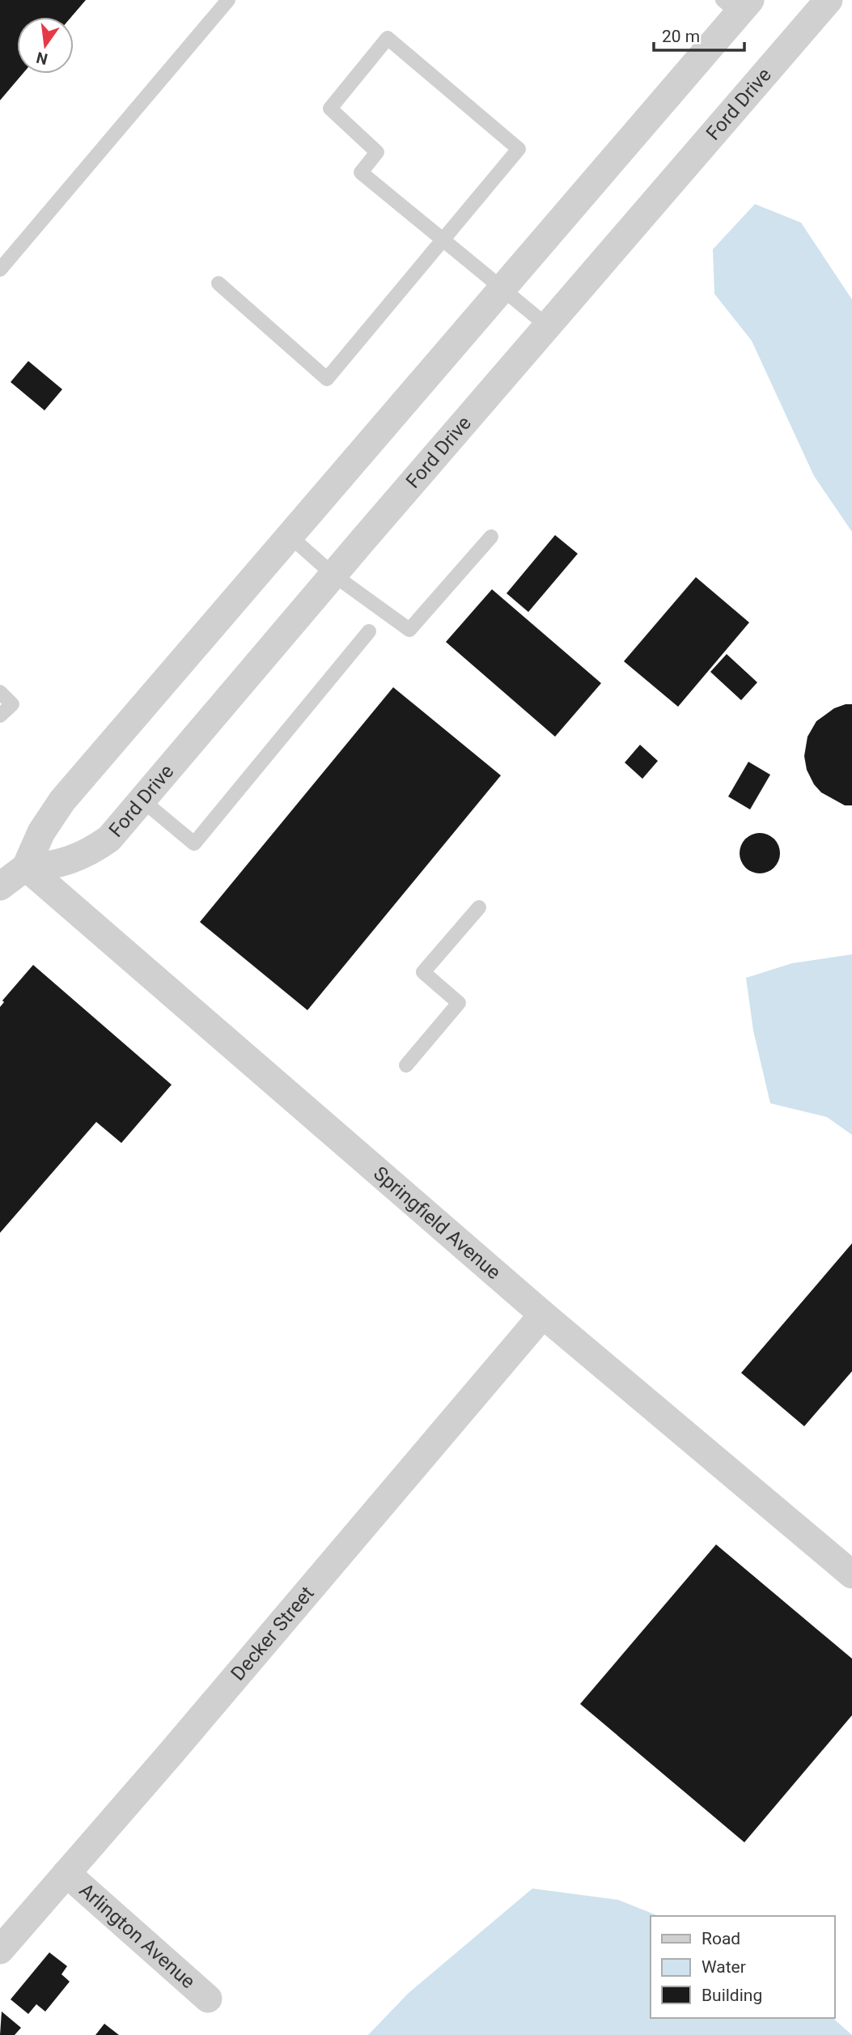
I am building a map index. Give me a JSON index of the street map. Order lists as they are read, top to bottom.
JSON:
{
  "streets": {
    "street": [
      "Ford Drive",
      "Springfield Avenue",
      "Decker Street",
      "Arlington Avenue"
    ]
  },
  "crossings": [
    ["Ford Drive", "Springfield Avenue"],
    ["Springfield Avenue", "Decker Street"],
    ["Decker Street", "Arlington Avenue"]
  ],
  "legend": ["Road", "Water", "Building"],
  "scale_bar": "20 m",
  "north": "bottom"
}
